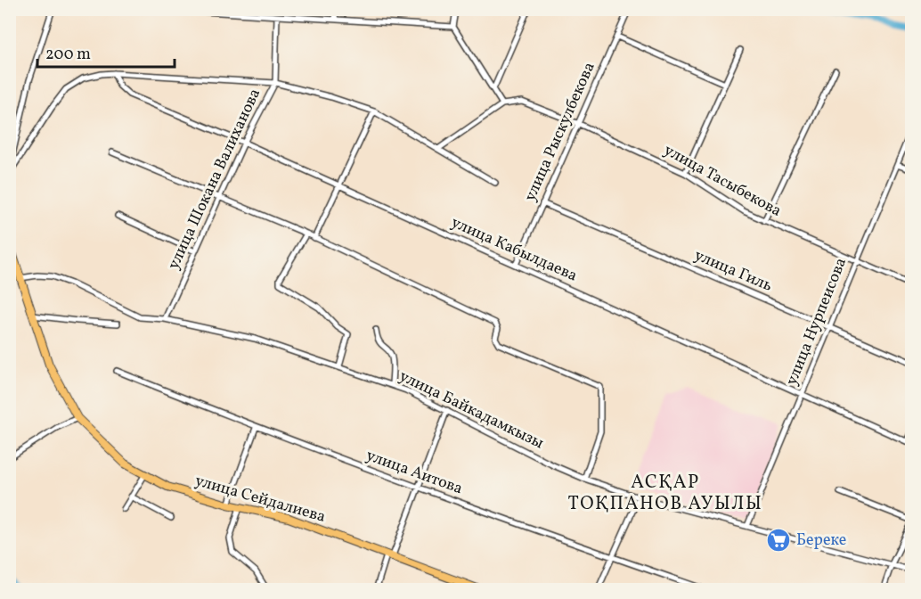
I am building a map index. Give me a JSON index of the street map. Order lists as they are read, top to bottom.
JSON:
{
  "streets": {
    "main road": ["улица Сейдалиева"],
    "street": [
      "улица Рыскулбекова",
      "улица Шокана Валиханова",
      "улица Тасыбекова",
      "улица Кабылдаева",
      "улица Гиль",
      "улица Нурпеисова",
      "улица Байкадамкызы",
      "улица Аитова"
    ]
  },
  "crossings": [
    ["улица Рыскулбекова", "улица Тасыбекова"],
    ["улица Рыскулбекова", "улица Кабылдаева"],
    ["улица Рыскулбекова", "улица Гиль"],
    ["улица Шокана Валиханова", "улица Кабылдаева"],
    ["улица Шокана Валиханова", "улица Байкадамкызы"],
    ["улица Тасыбекова", "улица Нурпеисова"],
    ["улица Кабылдаева", "улица Нурпеисова"],
    ["улица Гиль", "улица Нурпеисова"],
    ["улица Нурпеисова", "улица Байкадамкызы"],
    ["улица Байкадамкызы", "улица Сейдалиева"]
  ],
  "districts": ["АСҚАР ТОҚПАНОВ АУЫЛЫ"],
  "places": {
    "supermarket": ["Береке"]
  },
  "scale_bar": "200 m"
}
